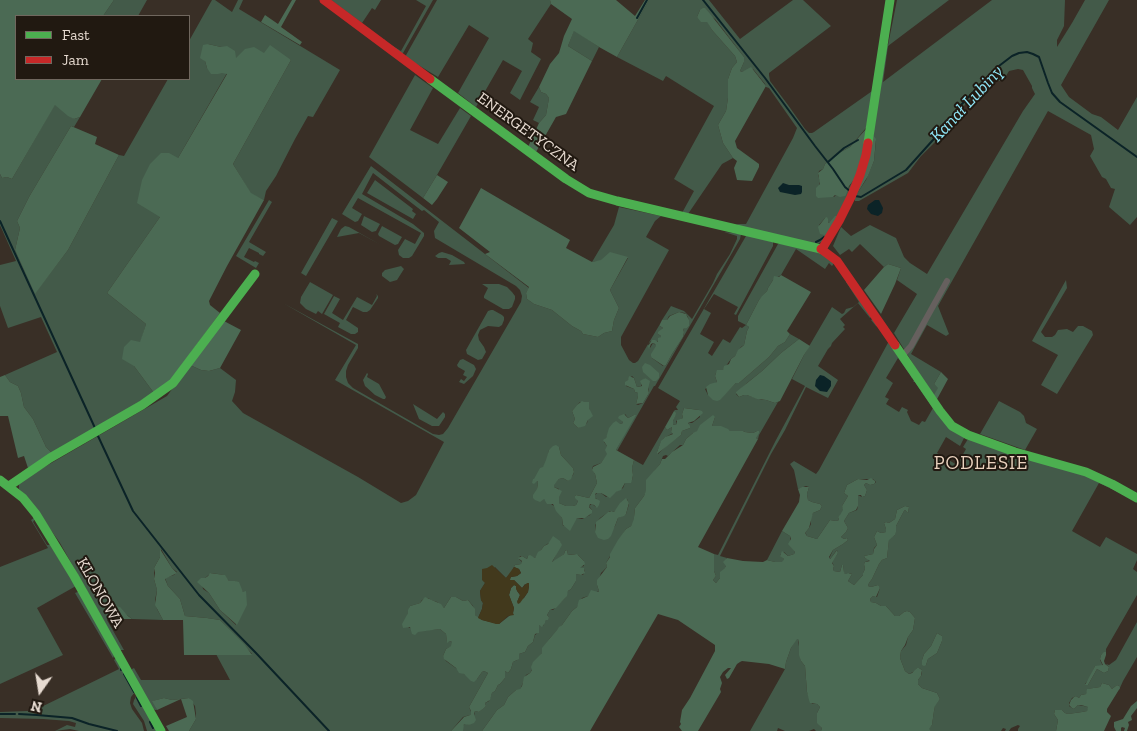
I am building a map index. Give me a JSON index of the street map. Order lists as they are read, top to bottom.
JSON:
{
  "streets": {
    "street": ["ENERGETYCZNA", "KLONOWA"]
  },
  "districts": ["PODLESIE"],
  "water": ["Kanał Lubiny"],
  "legend": ["Fast", "Jam"],
  "north": "bottom"
}
